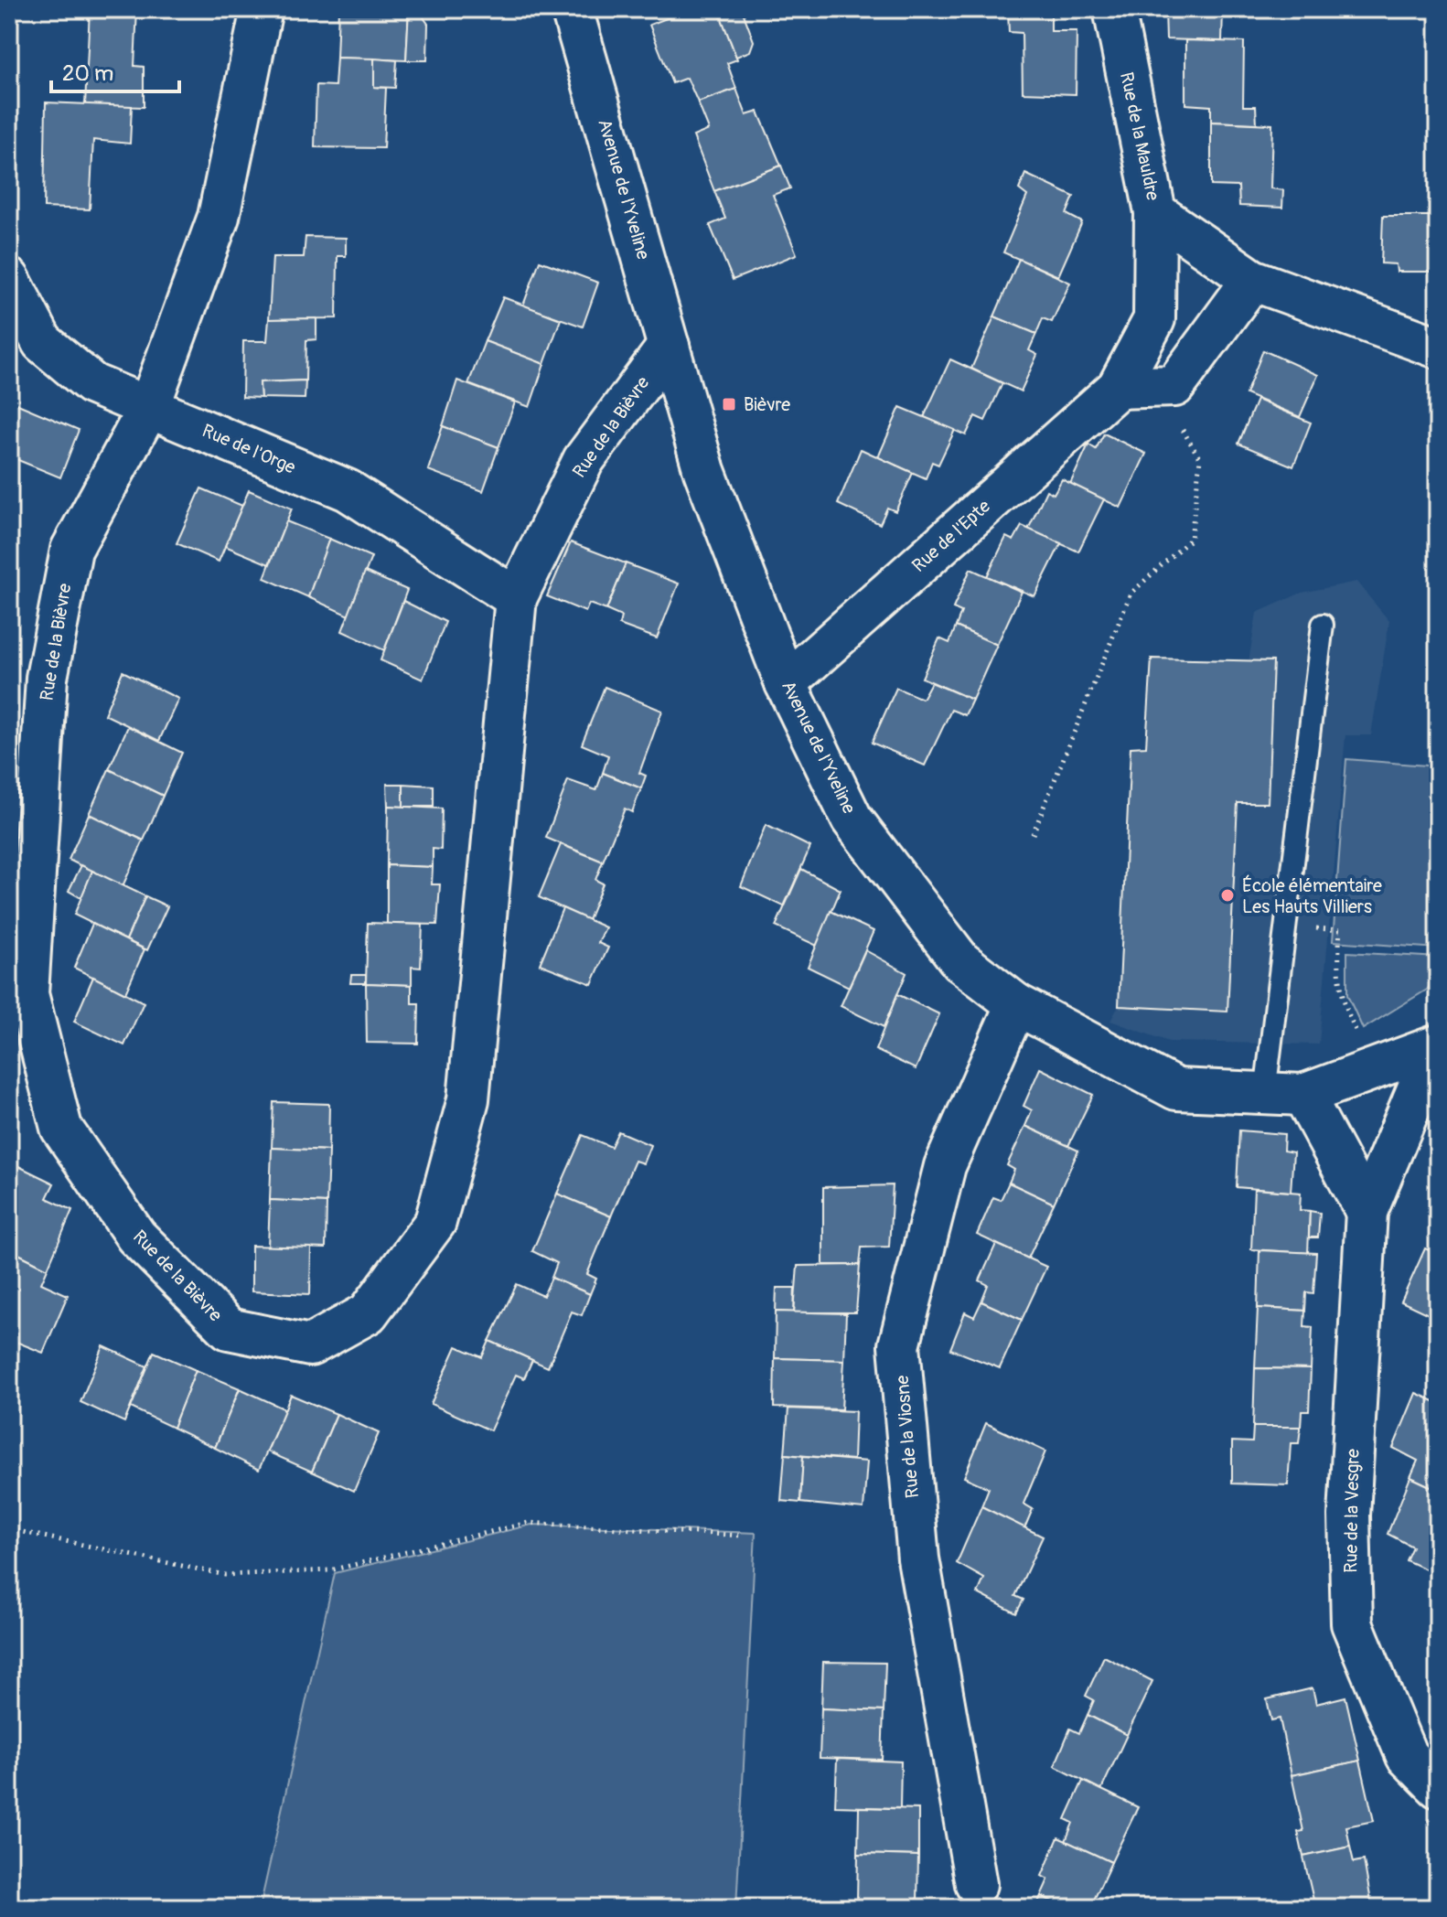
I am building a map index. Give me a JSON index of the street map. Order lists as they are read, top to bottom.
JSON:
{
  "streets": {
    "street": [
      "Rue de la Mauldre",
      "Avenue de l'Yveline",
      "Rue de la Bièvre",
      "Rue de l'Orge",
      "Rue de l'Epte",
      "Rue de la Viosne",
      "Rue de la Vesgre"
    ]
  },
  "crossings": [
    ["Rue de la Mauldre", "Rue de l'Epte"],
    ["Avenue de l'Yveline", "Rue de la Bièvre"],
    ["Avenue de l'Yveline", "Rue de l'Epte"],
    ["Avenue de l'Yveline", "Rue de la Viosne"],
    ["Avenue de l'Yveline", "Rue de la Vesgre"],
    ["Rue de la Bièvre", "Rue de l'Orge"]
  ],
  "places": {
    "transit": ["Bièvre"],
    "other": ["École élémentaire Les Hauts Villiers"]
  },
  "scale_bar": "20 m"
}
